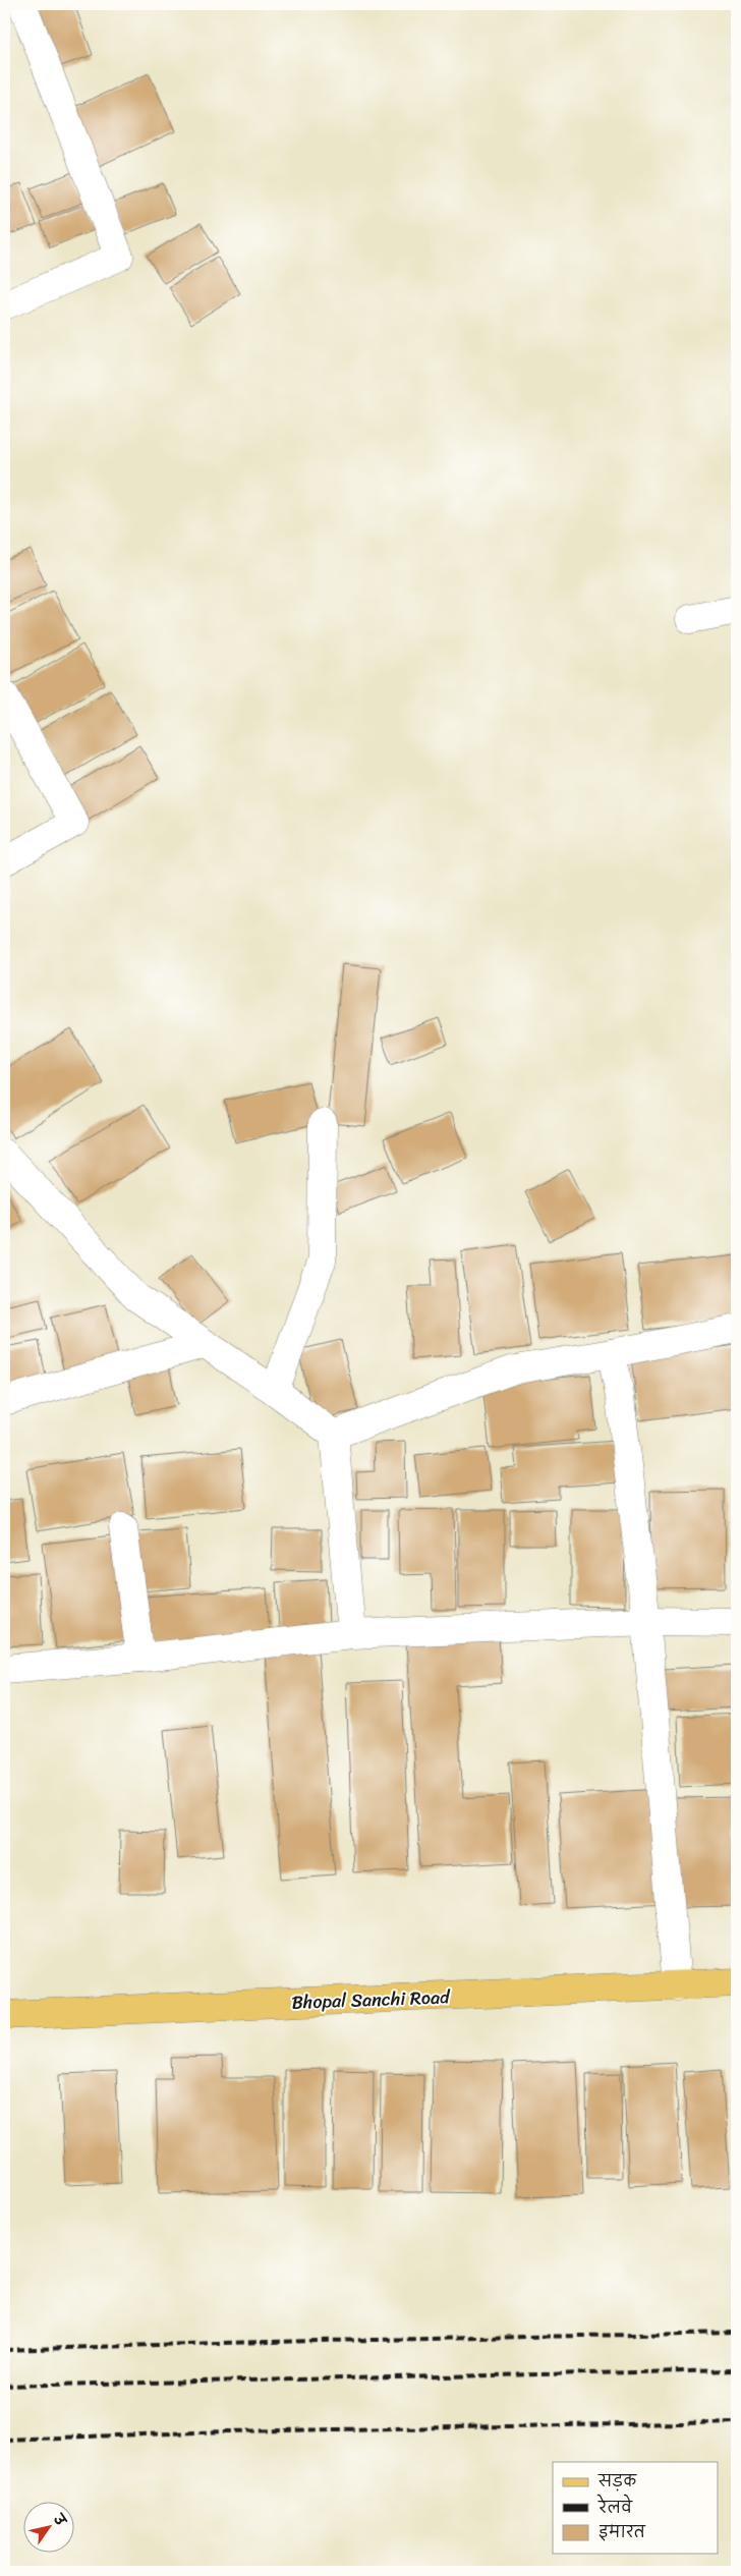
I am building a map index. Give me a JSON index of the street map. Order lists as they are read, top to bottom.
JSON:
{
  "streets": {
    "main road": ["Bhopal Sanchi Road"]
  },
  "legend": ["सड़क", "रेलवे", "इमारत"],
  "north": "top right"
}
